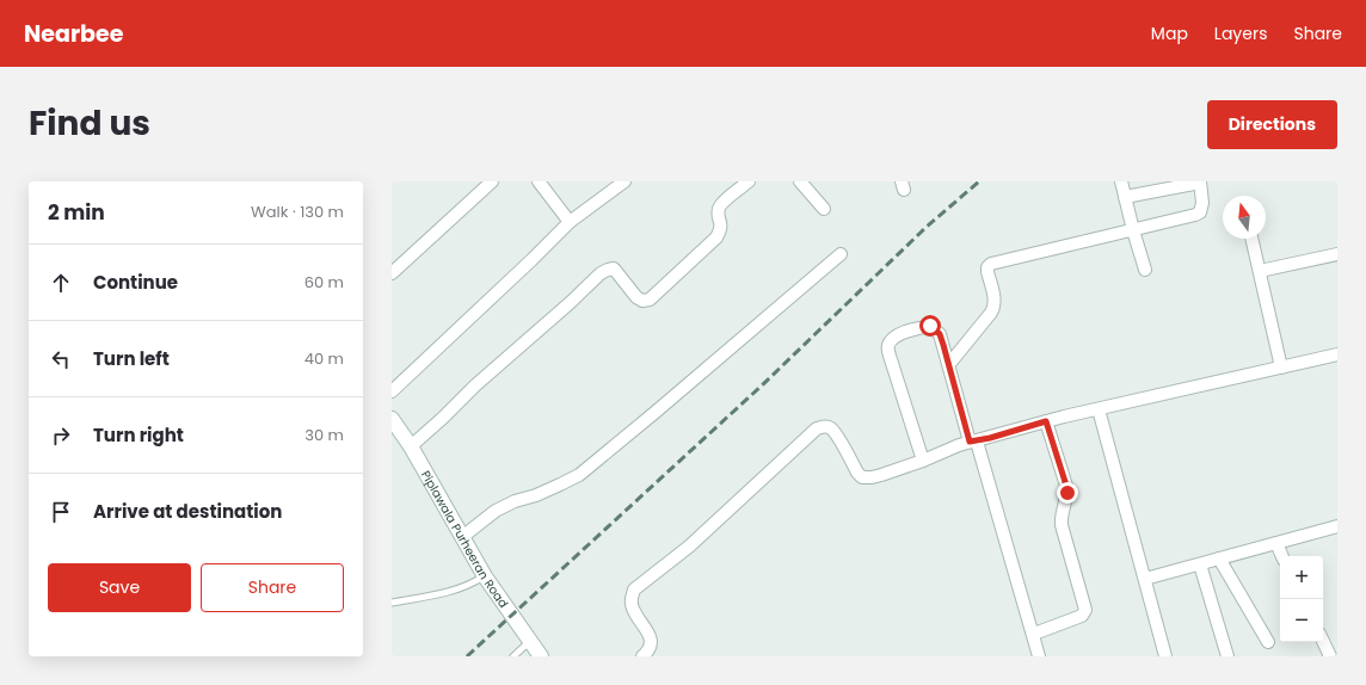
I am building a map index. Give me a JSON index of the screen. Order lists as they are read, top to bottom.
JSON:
{
  "streets": {
    "street": ["Piplawala Purheeran Road"]
  },
  "north": "top",
  "page": {
    "header": "Nearbee",
    "nav": ["Map", "Layers", "Share"],
    "title": "Find us",
    "buttons": [
      "Directions",
      ["Save", "Share"]
    ],
    "heading": ["2 min", "Walk · 130 m"],
    "list": [
      ["Continue", "60 m"],
      ["Turn left", "40 m"],
      ["Turn right", "30 m"],
      "Arrive at destination"
    ],
    "map_buttons": ["+", "−"]
  }
}
